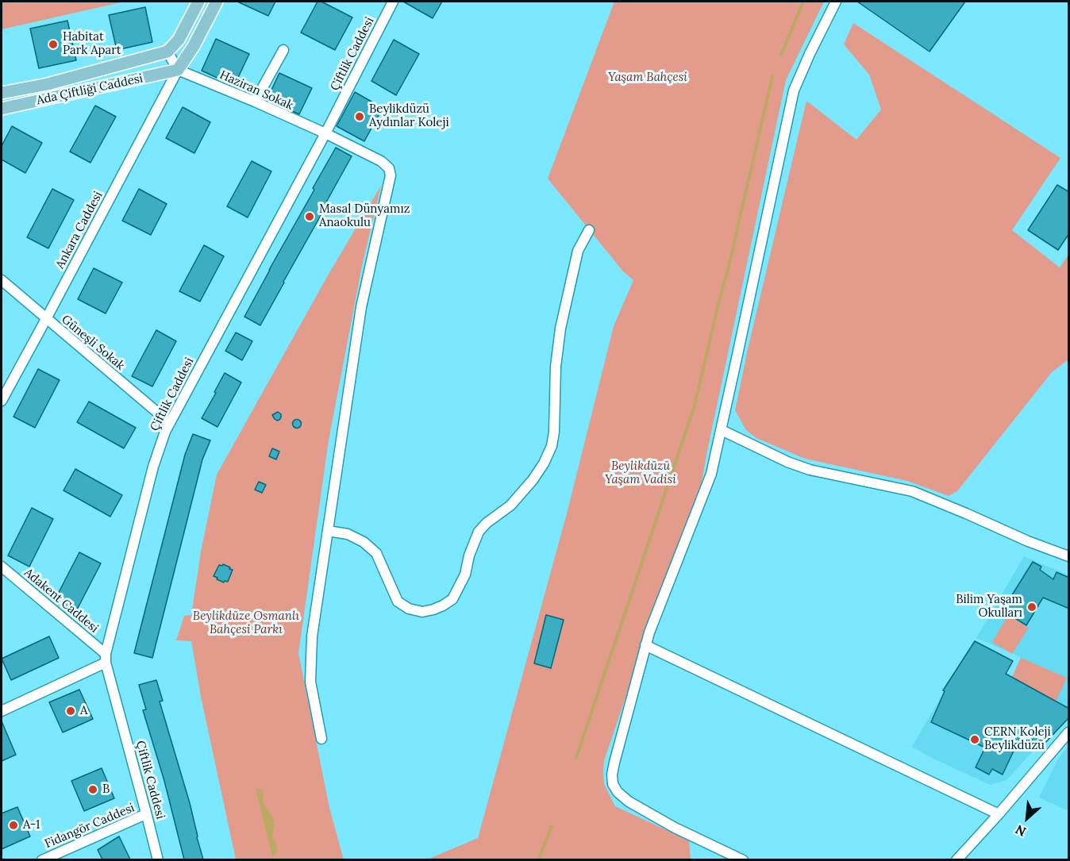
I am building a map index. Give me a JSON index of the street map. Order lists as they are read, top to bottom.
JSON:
{
  "streets": {
    "main road": ["Ada Çiftliği Caddesi"],
    "street": [
      "Çiftlik Caddesi",
      "Haziran Sokak",
      "Ankara Caddesi",
      "Güneşli Sokak",
      "Adakent Caddesi",
      "Fidangör Caddesi"
    ]
  },
  "crossings": [
    ["Çiftlik Caddesi", "Haziran Sokak"],
    ["Çiftlik Caddesi", "Güneşli Sokak"],
    ["Çiftlik Caddesi", "Adakent Caddesi"],
    ["Çiftlik Caddesi", "Fidangör Caddesi"],
    ["Ada Çiftliği Caddesi", "Haziran Sokak"],
    ["Ada Çiftliği Caddesi", "Ankara Caddesi"],
    ["Haziran Sokak", "Ankara Caddesi"],
    ["Ankara Caddesi", "Güneşli Sokak"]
  ],
  "parks": ["Yaşam Bahçesi", "Beylikdüzü Yaşam Vadisi", "Beylikdüze Osmanlı Bahçesi Parkı"],
  "places": [
    "Habitat Park Apart",
    "Beylikdüzü Aydınlar Koleji",
    "Masal Dünyamız Anaokulu",
    "Bilim Yaşam Okulları",
    "A",
    "CERN Koleji Beylikdüzü",
    "B",
    "A-1"
  ],
  "north": "bottom left"
}
